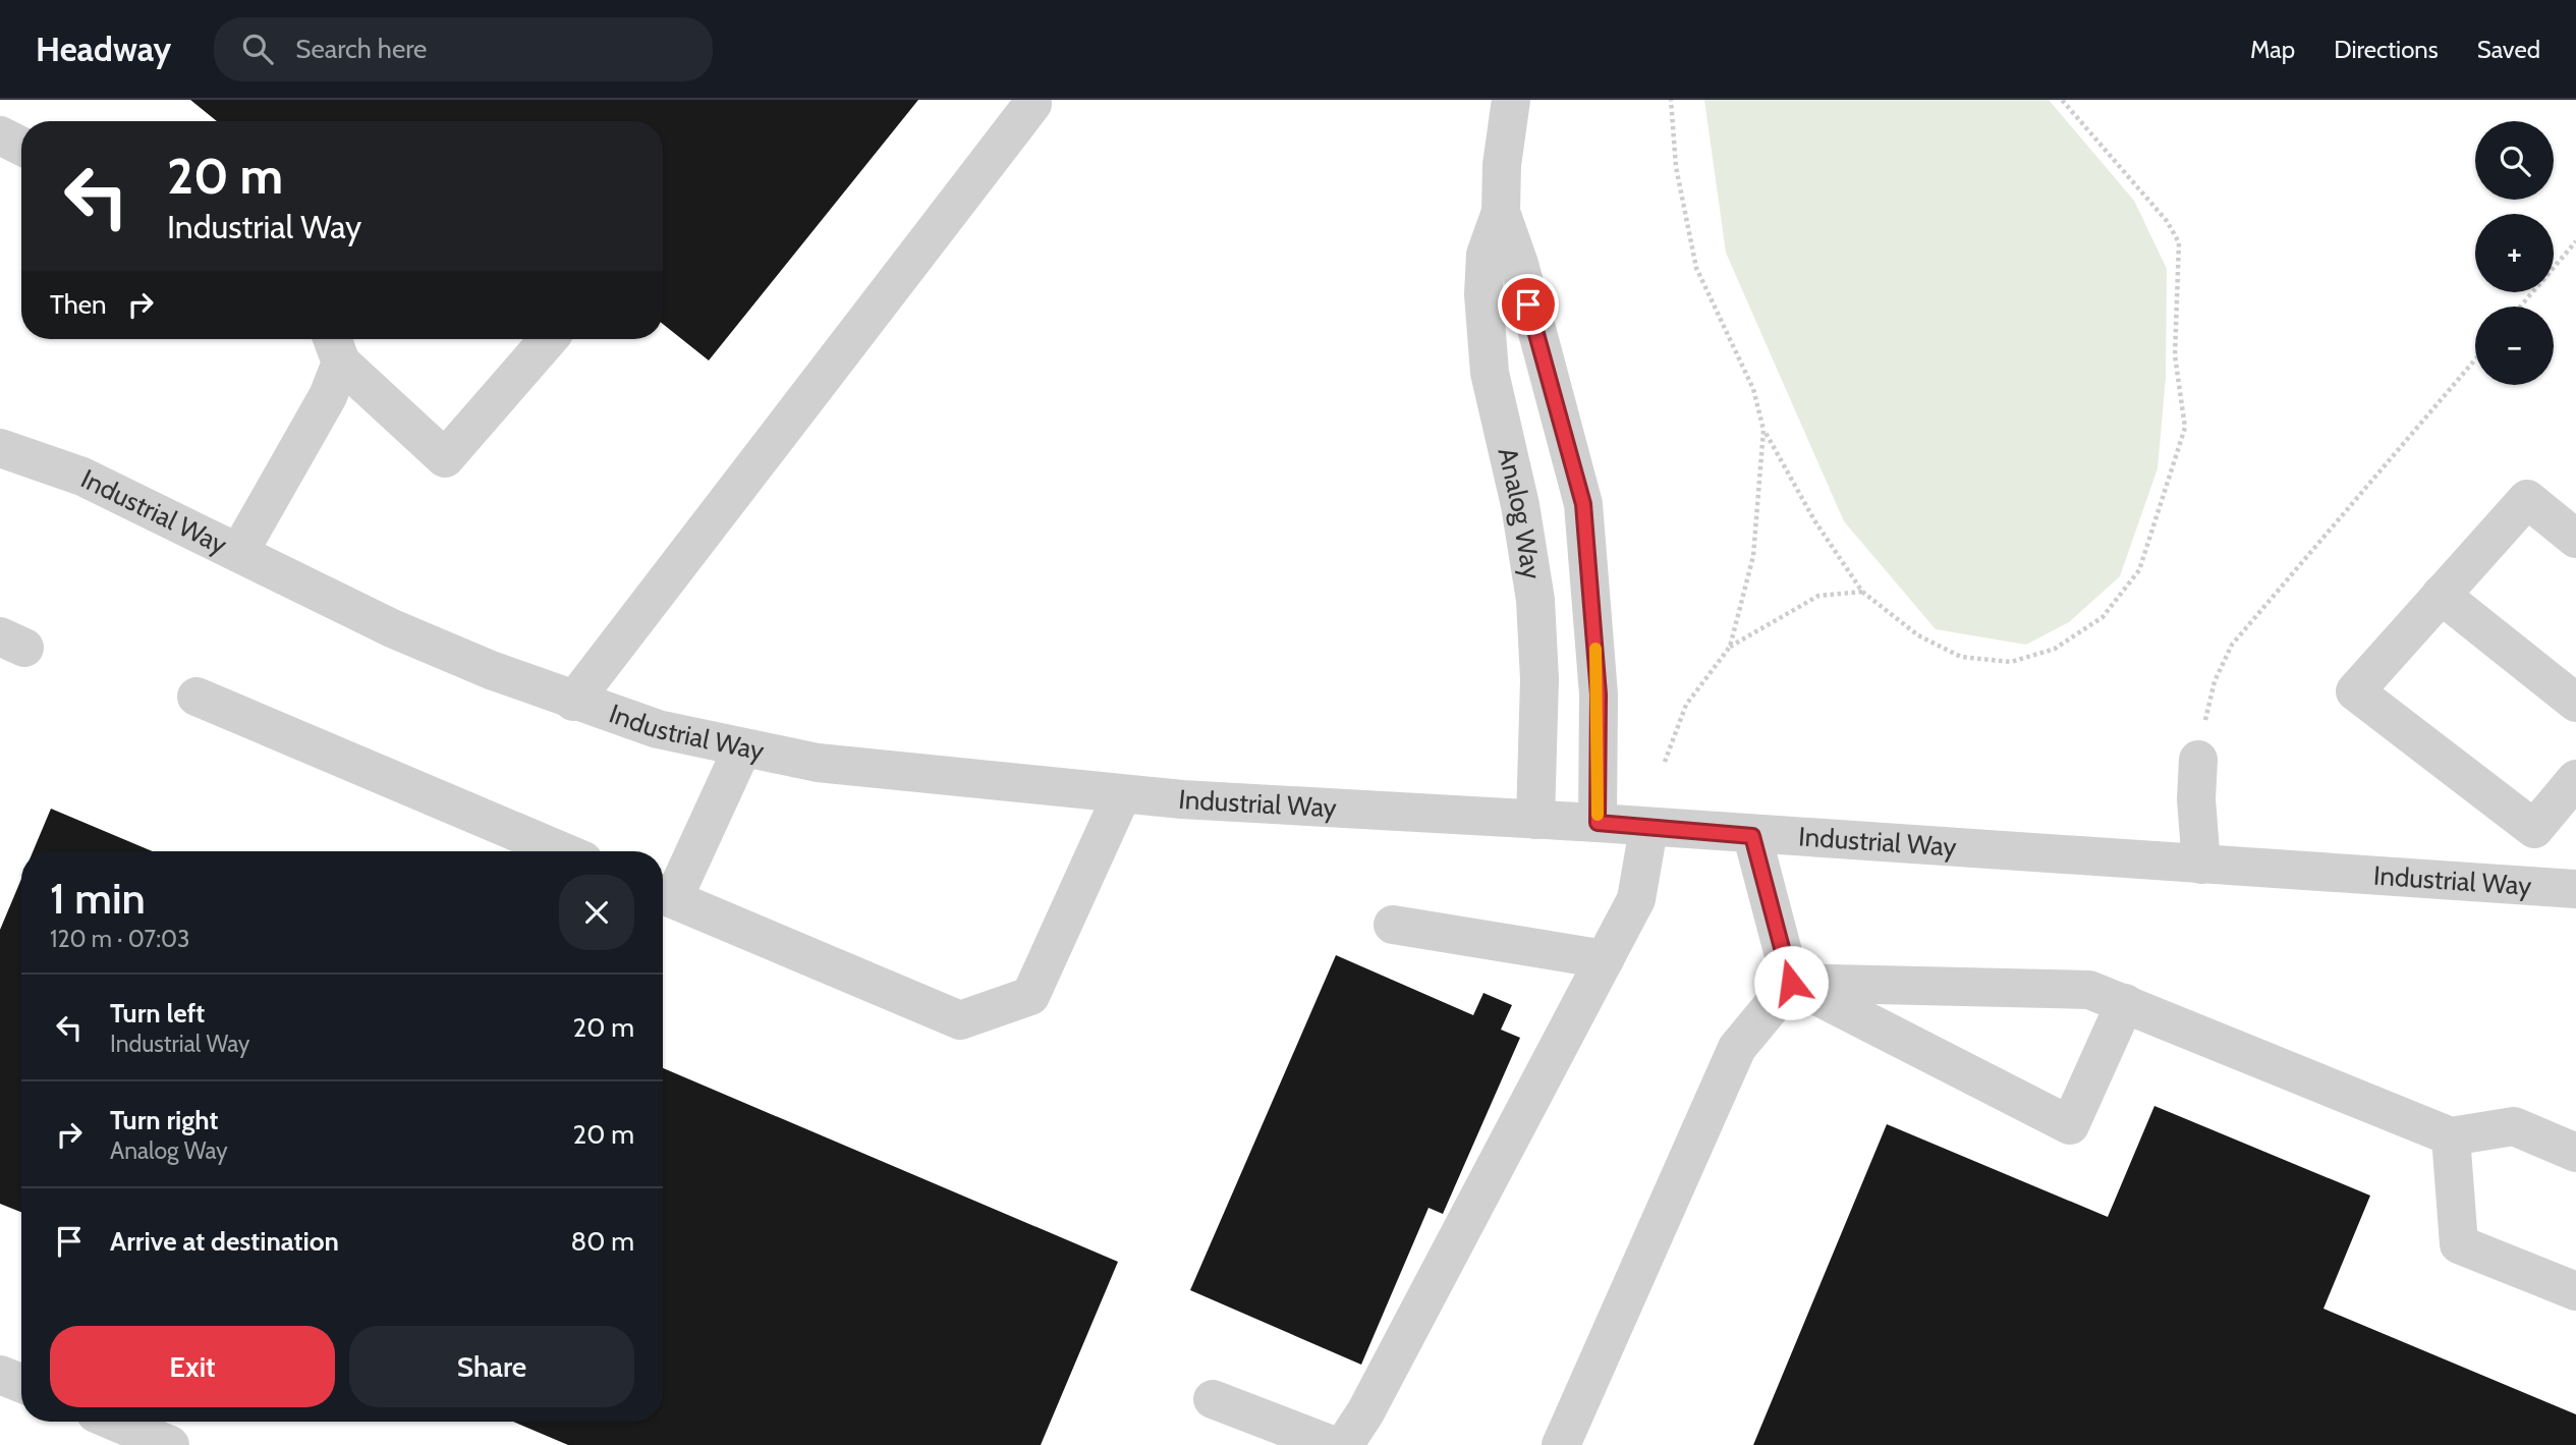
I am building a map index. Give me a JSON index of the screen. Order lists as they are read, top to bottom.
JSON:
{
  "streets": {
    "street": ["Industrial Way", "Analog Way"]
  },
  "crossings": [
    ["Industrial Way", "Analog Way"]
  ],
  "page": {
    "header": "Headway",
    "search": "Search here",
    "nav": ["Map", "Directions", "Saved"],
    "map_buttons": ["+", "−"],
    "turn": ["20 m", "Industrial Way"],
    "then": "Then",
    "heading": ["1 min", "120 m · 07:03"],
    "list": [
      {
        "name": "Turn left",
        "note": "Industrial Way",
        "value": "20 m"
      },
      {
        "name": "Turn right",
        "note": "Analog Way",
        "value": "20 m"
      },
      {
        "name": "Arrive at destination",
        "value": "80 m"
      }
    ],
    "buttons": ["Exit", "Share"]
  }
}
